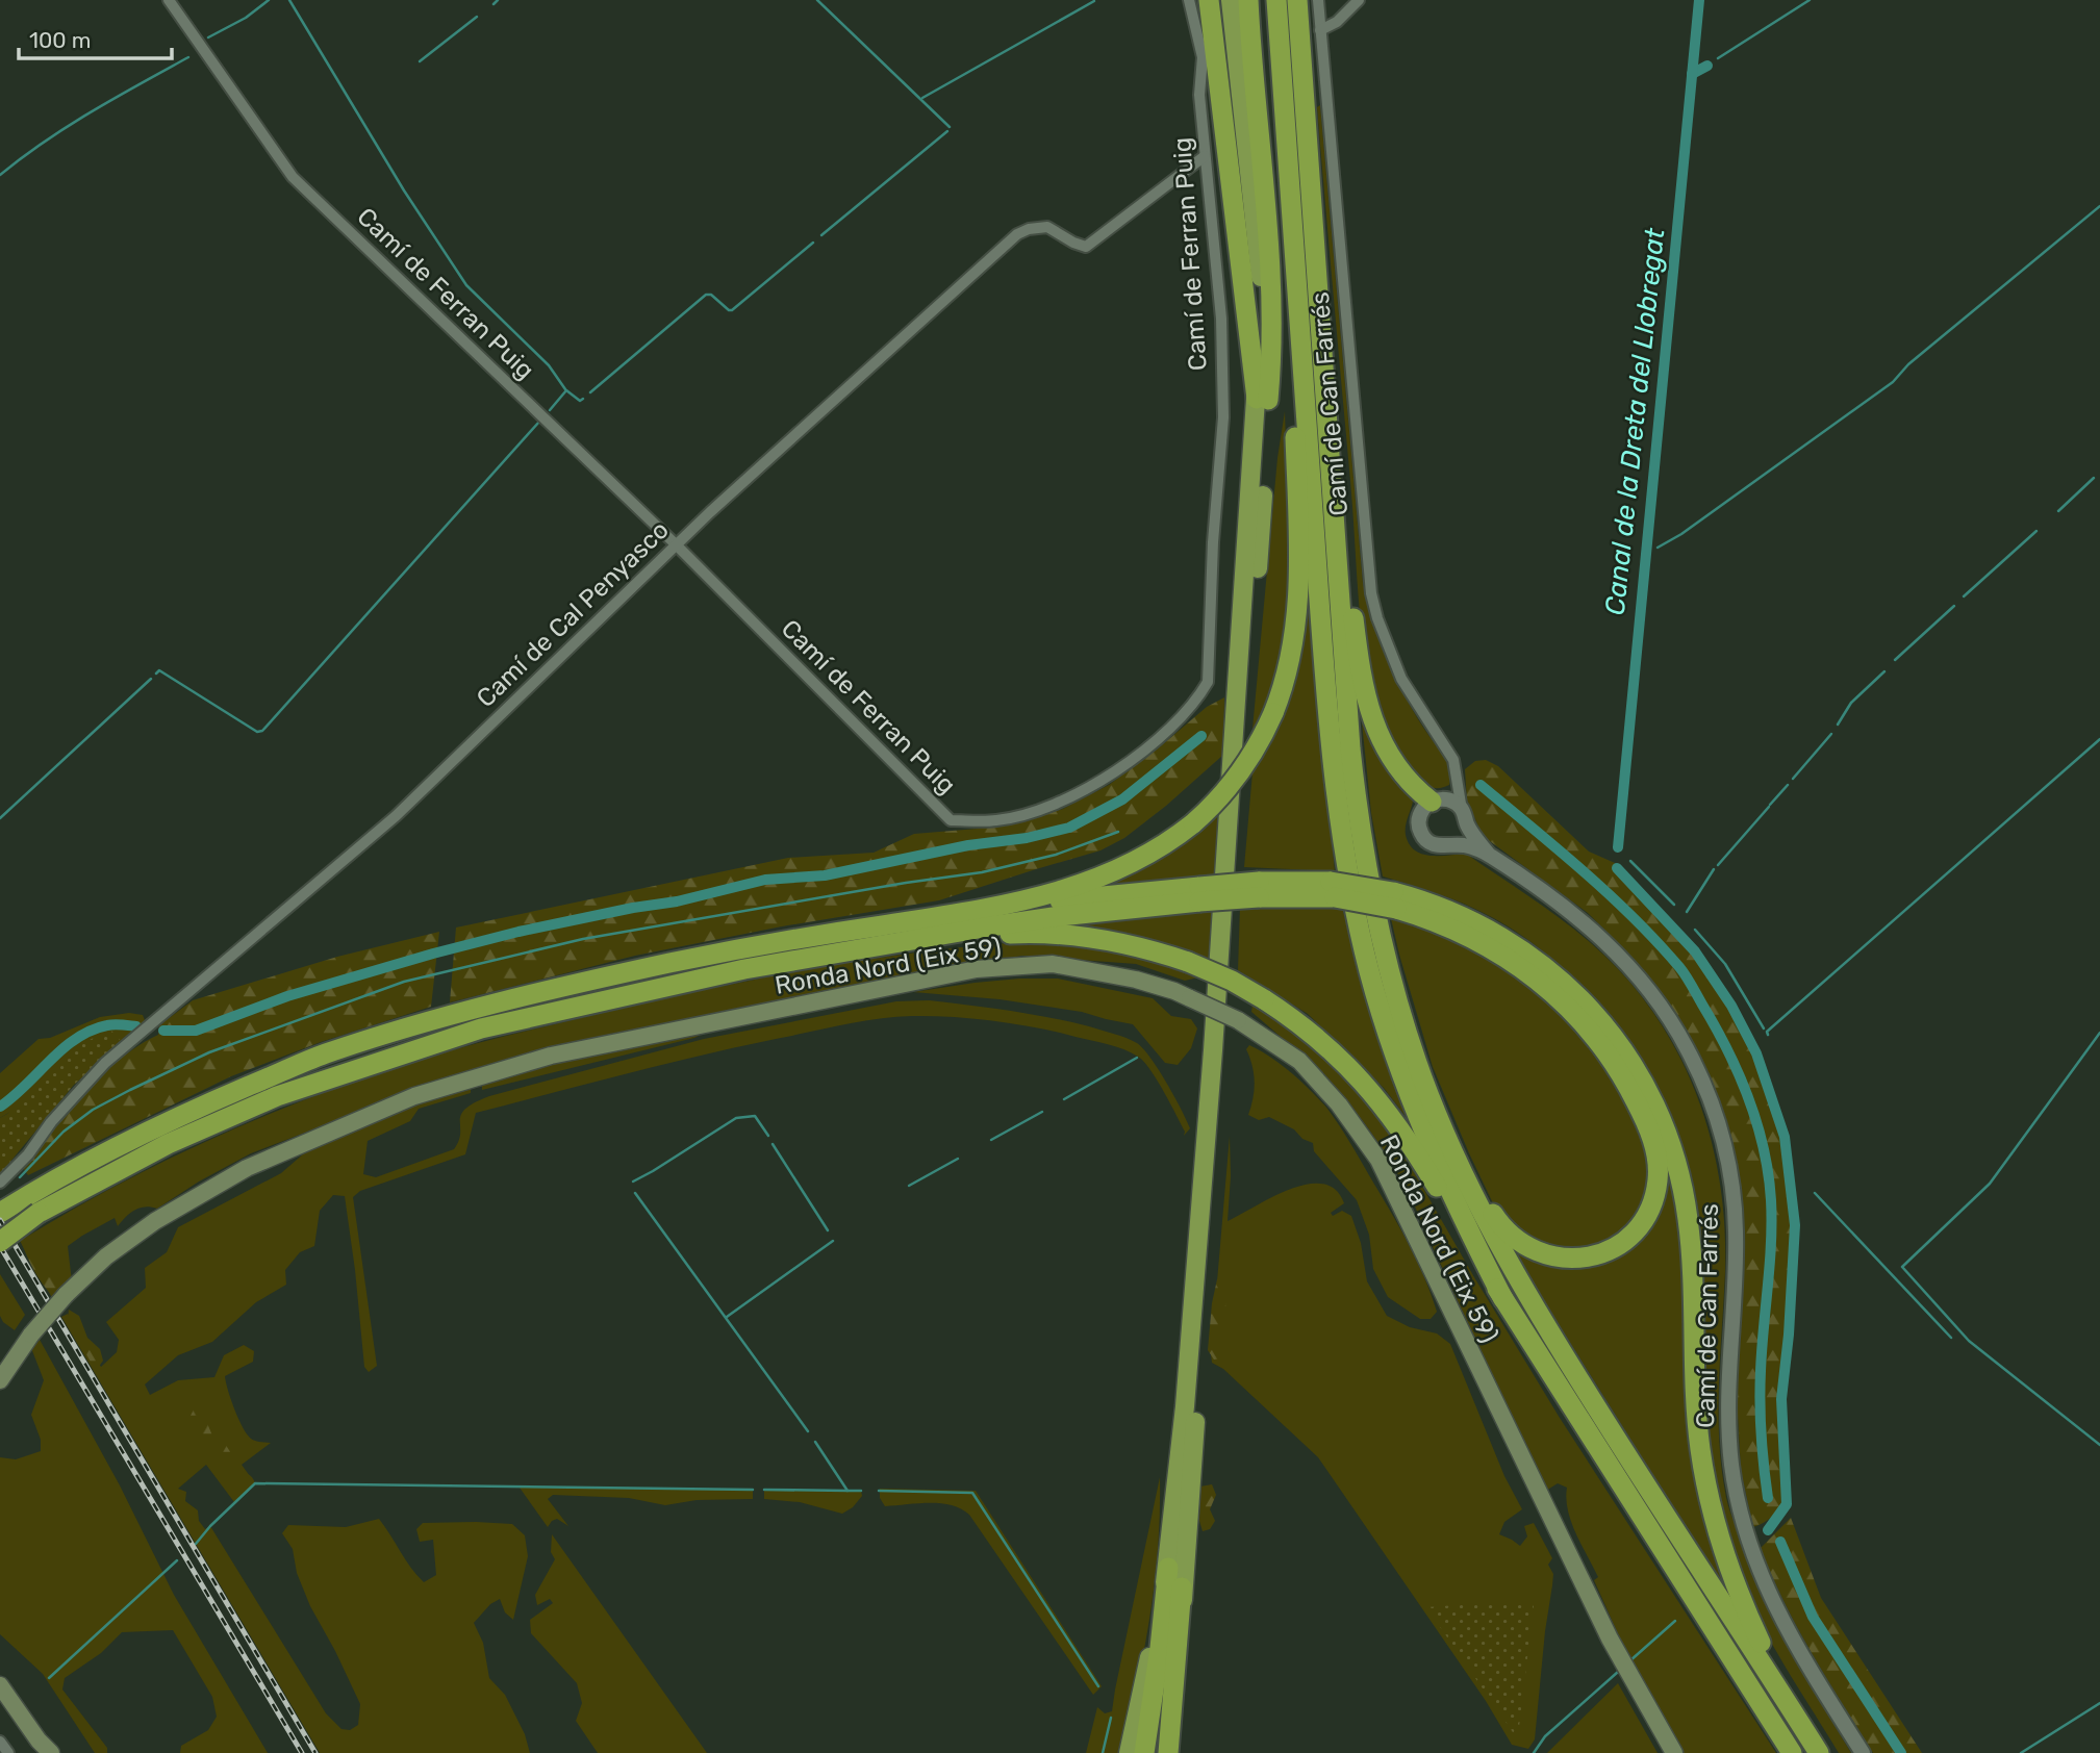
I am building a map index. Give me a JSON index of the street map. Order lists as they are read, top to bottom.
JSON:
{
  "streets": {
    "main road": ["Ronda Nord (Eix 59)"],
    "street": ["Camí de Ferran Puig", "Camí de Can Farrés", "Camí de Cal Penyasco"]
  },
  "crossings": [
    ["Camí de Ferran Puig", "Camí de Cal Penyasco"]
  ],
  "water": ["Canal de la Dreta del Llobregat"],
  "scale_bar": "100 m"
}
